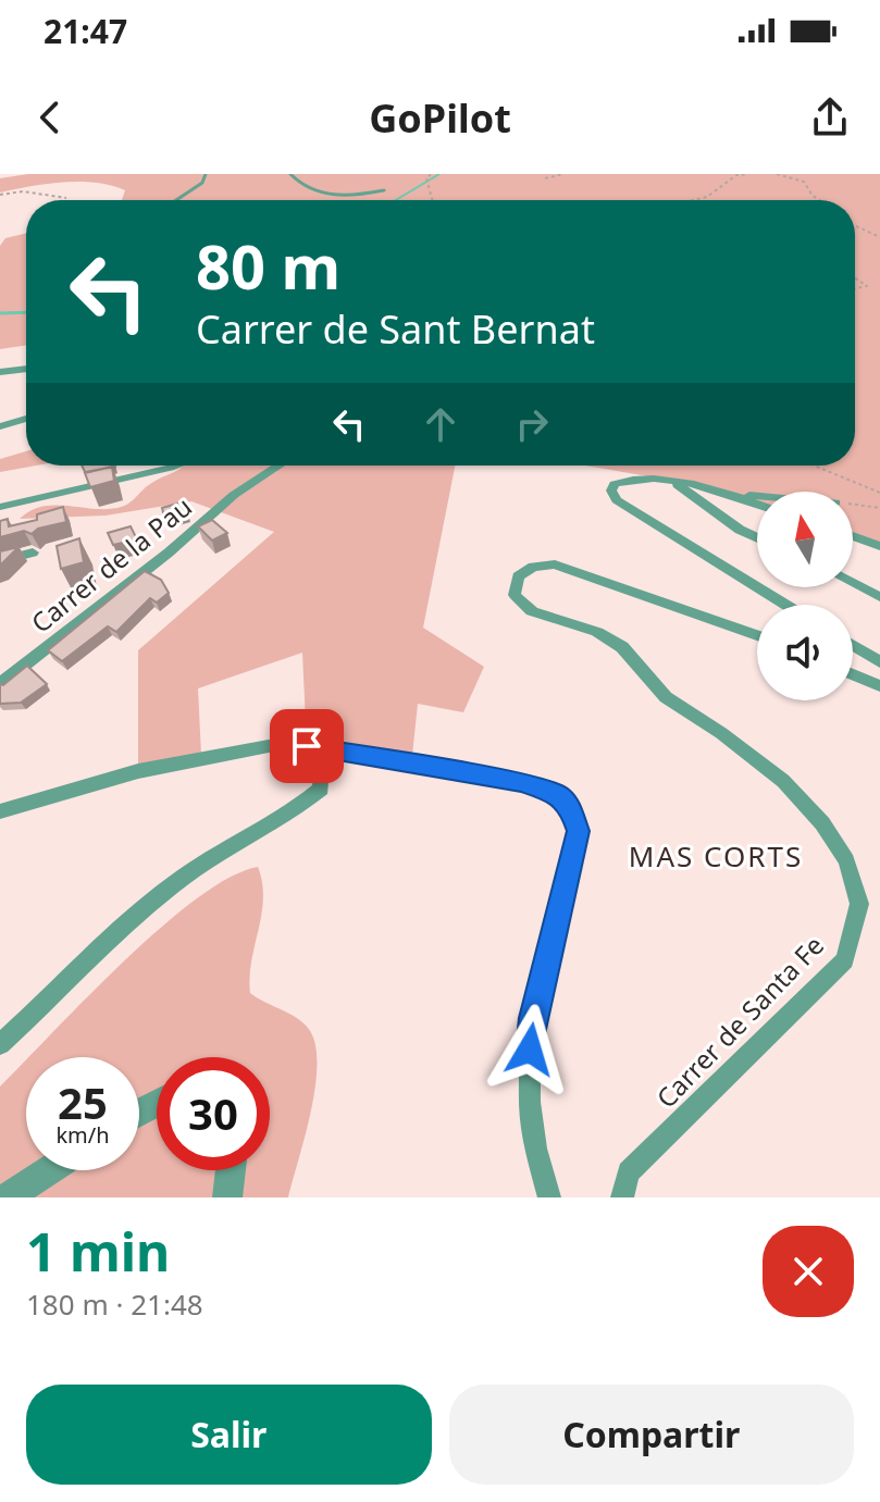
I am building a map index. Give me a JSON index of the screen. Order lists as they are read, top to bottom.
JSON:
{
  "streets": {
    "street": ["Carrer de la Pau", "Carrer de Santa Fe"]
  },
  "districts": ["MAS CORTS"],
  "north": "top",
  "page": {
    "status": "21:47",
    "header": "GoPilot",
    "turn": ["80 m", "Carrer de Sant Bernat"],
    "speed": "25 km/h",
    "limit": "30",
    "heading": ["1 min", "180 m · 21:48"],
    "buttons": ["Salir", "Compartir"]
  }
}
